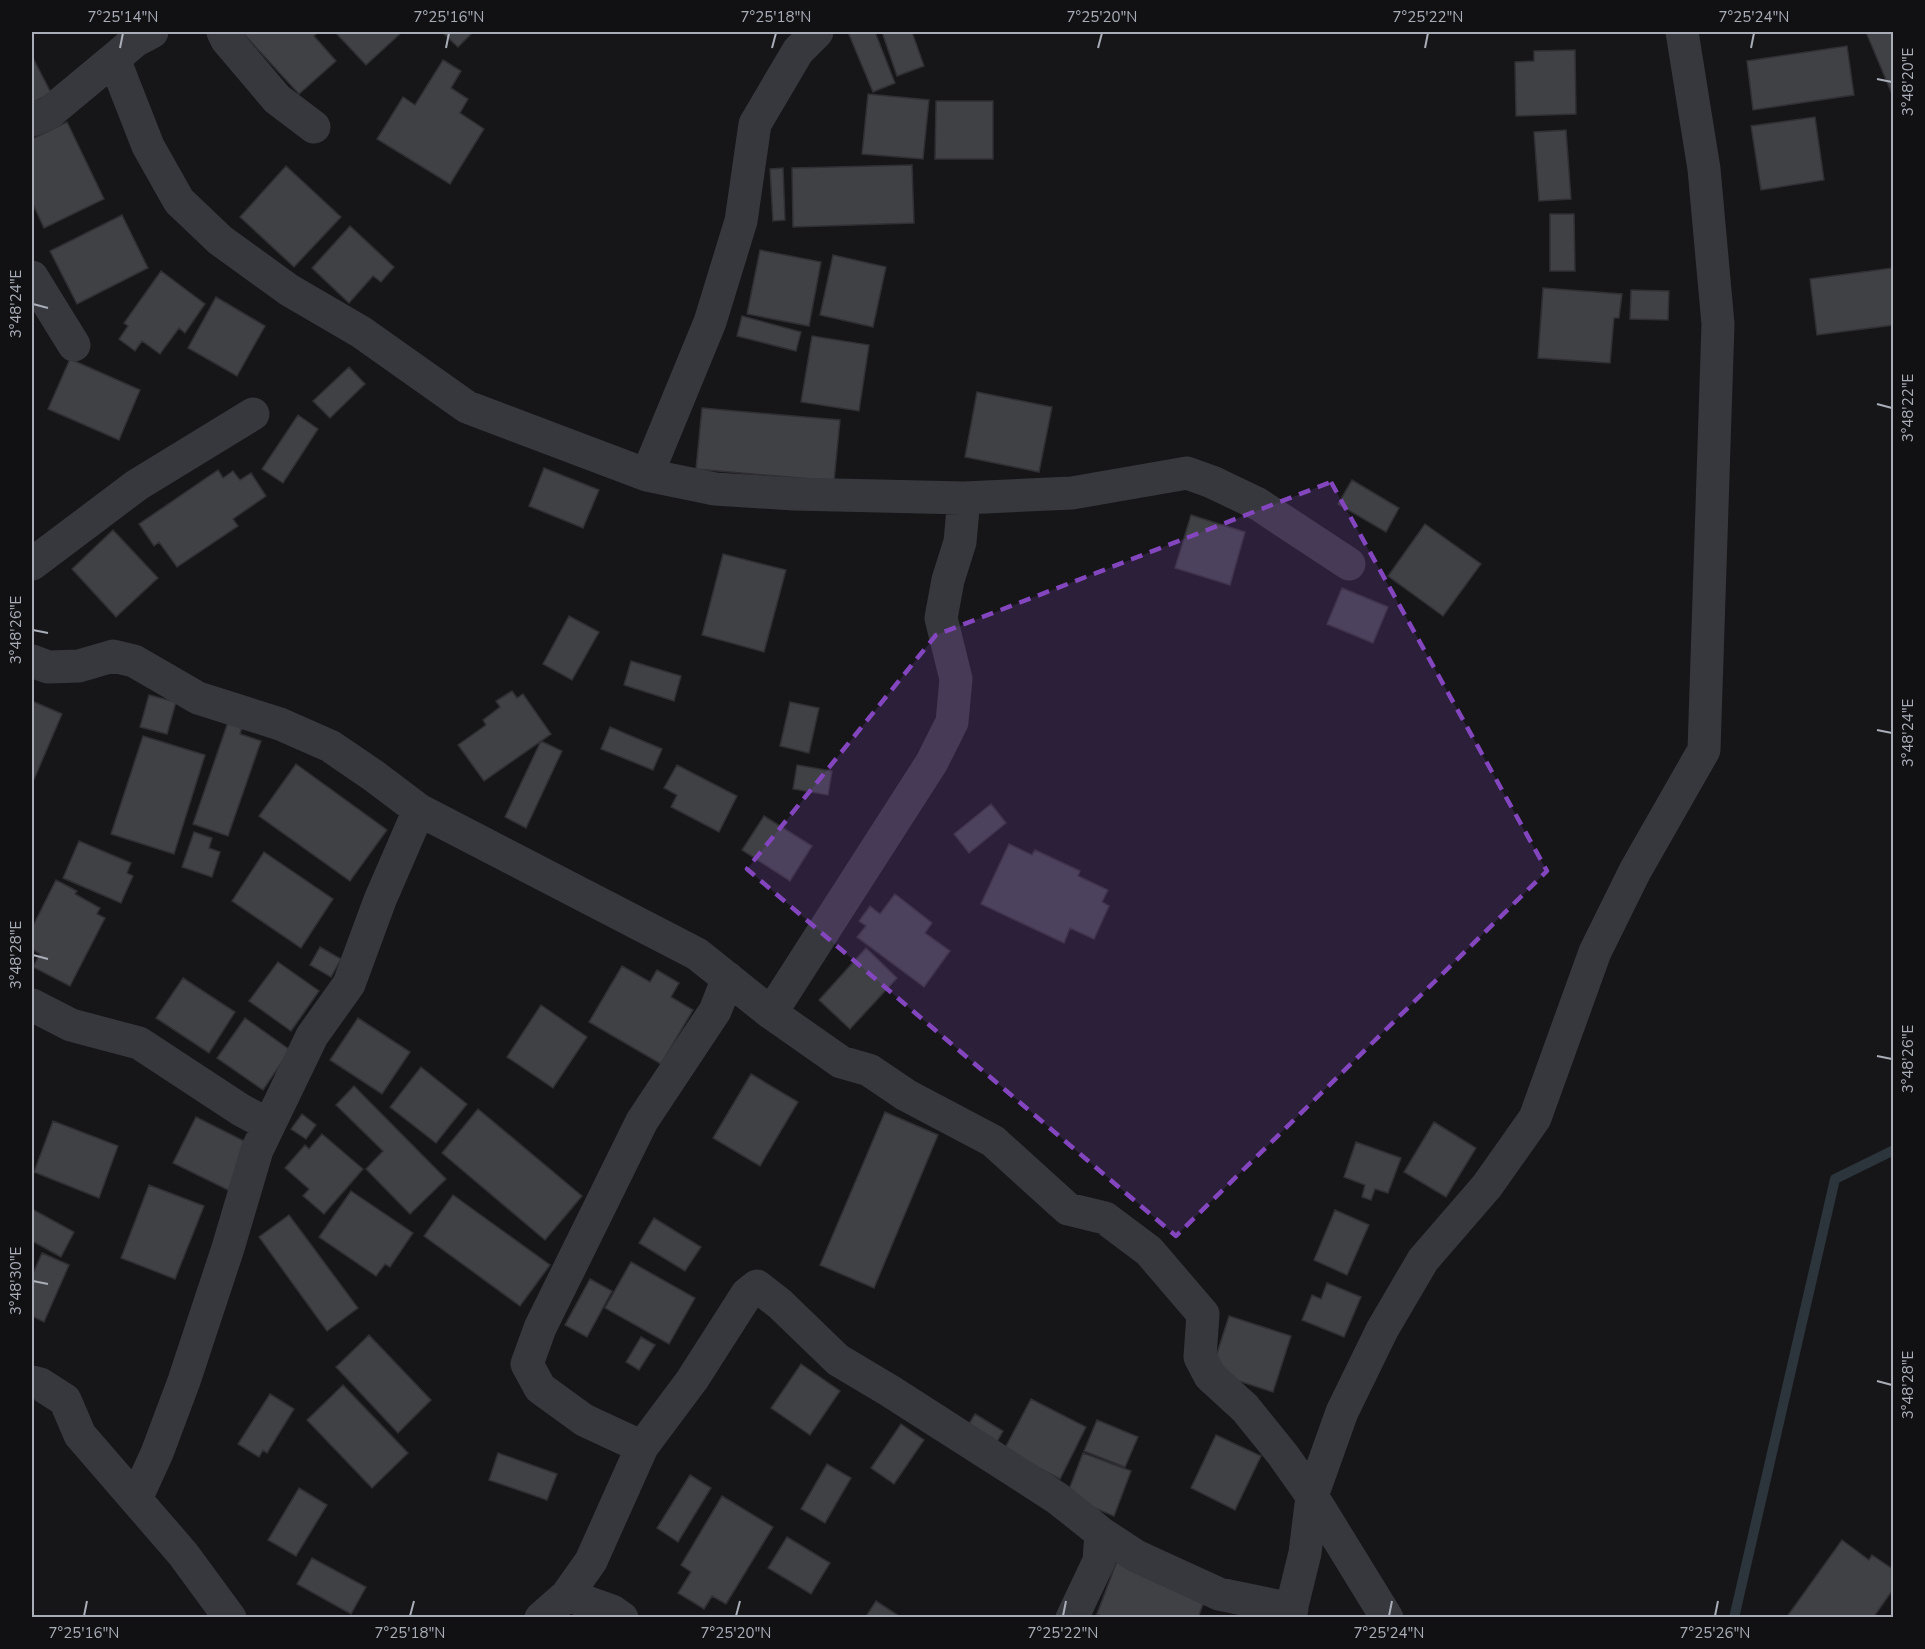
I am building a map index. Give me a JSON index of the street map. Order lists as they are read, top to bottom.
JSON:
{
  "coordinates": [
    "7°25'14\"N",
    "7°25'16\"N",
    "7°25'18\"N",
    "7°25'20\"N",
    "7°25'22\"N",
    "7°25'24\"N",
    "3°48'20\"E",
    "3°48'24\"E",
    "3°48'22\"E",
    "3°48'26\"E",
    "3°48'28\"E",
    "3°48'30\"E",
    "7°25'26\"N"
  ]
}
